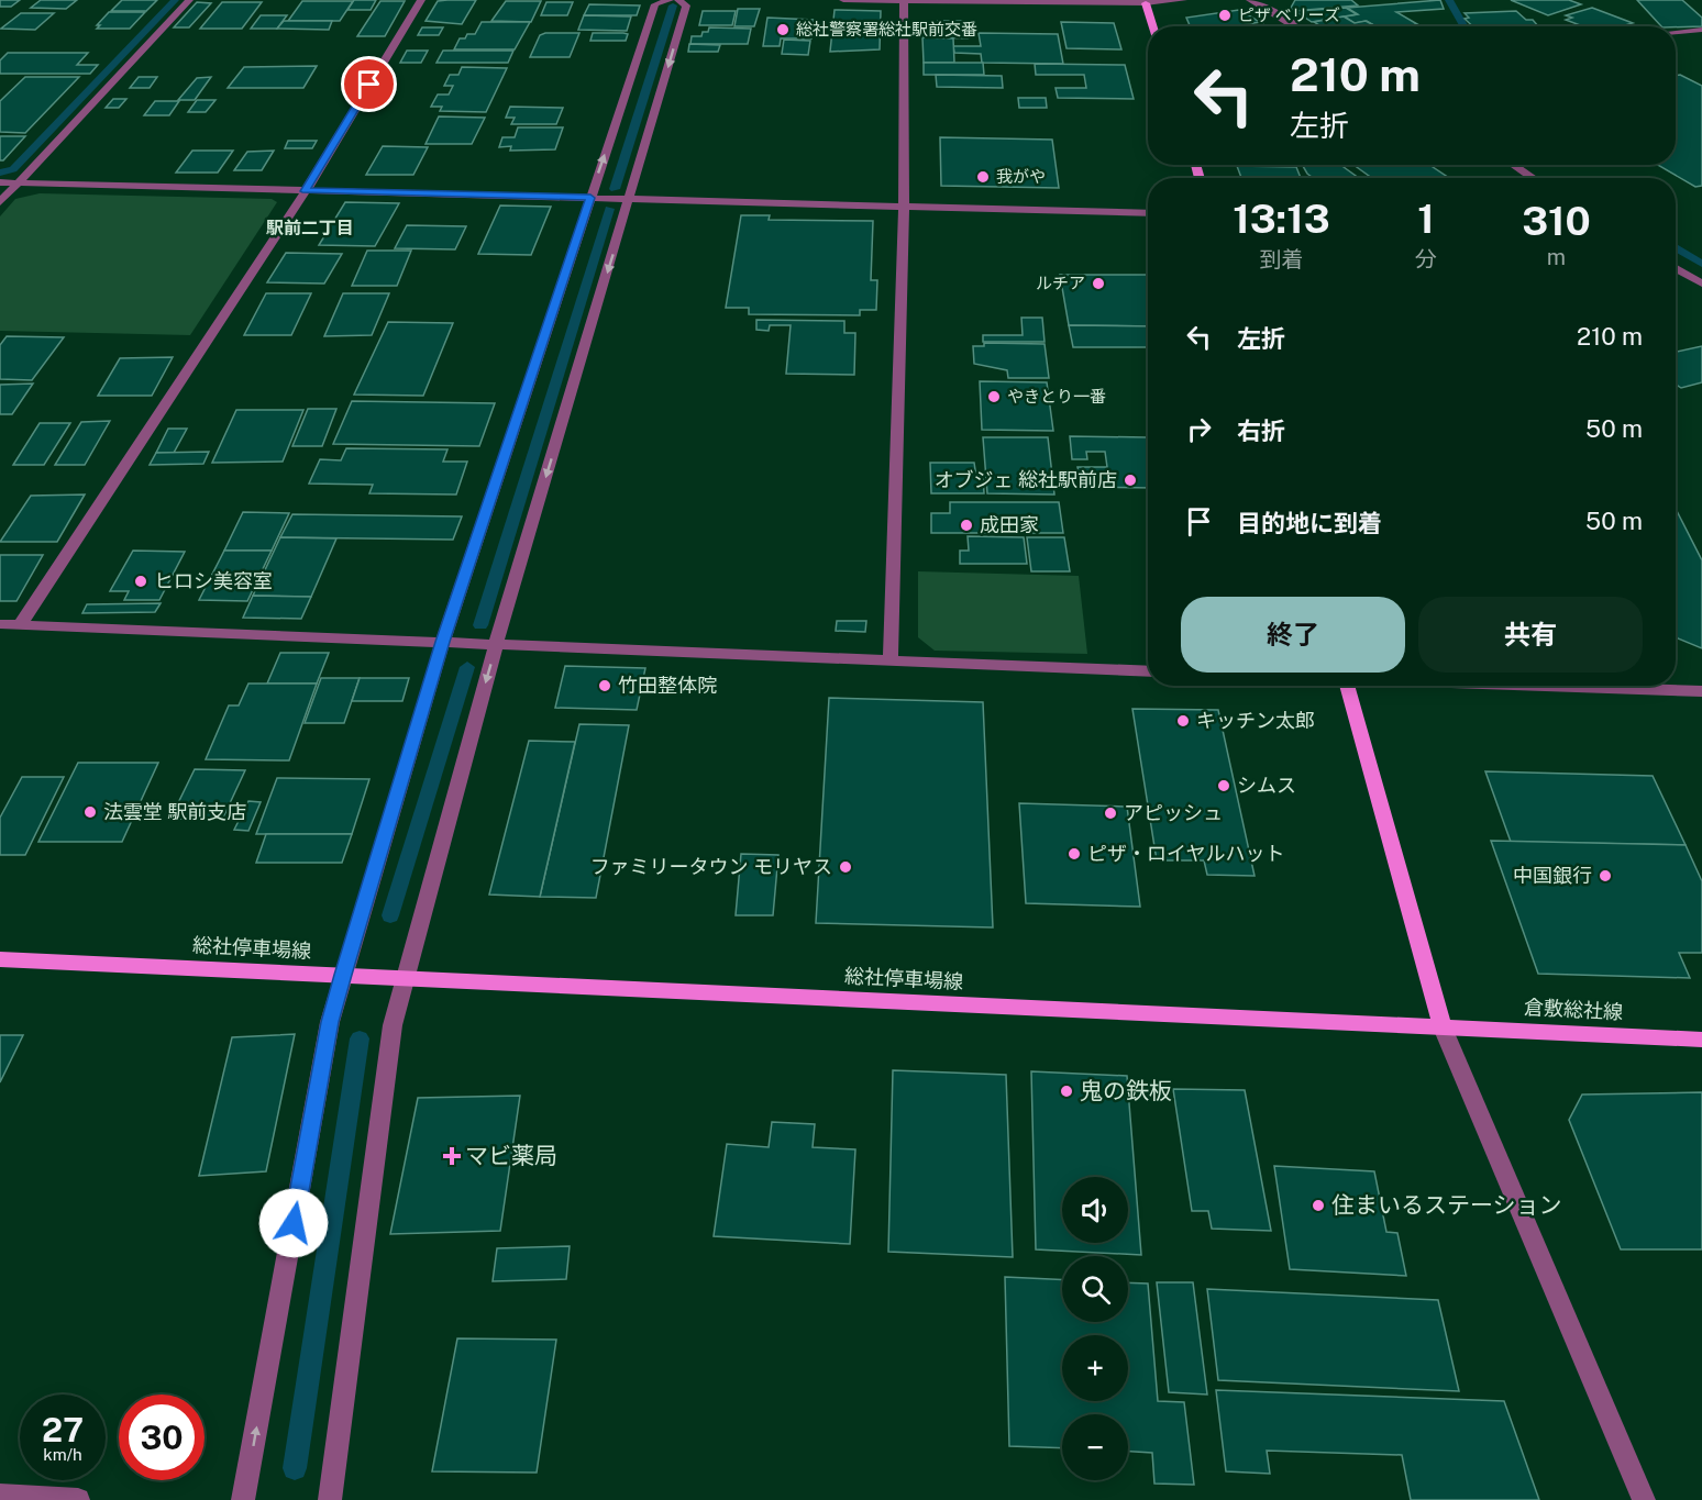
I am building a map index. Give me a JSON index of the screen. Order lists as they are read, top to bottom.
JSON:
{
  "streets": {
    "main road": ["総社停車場線", "倉敷総社線"]
  },
  "crossings": [
    ["総社停車場線", "倉敷総社線"]
  ],
  "districts": ["駅前二丁目"],
  "places": {
    "other": [
      "ピザ ベリーズ",
      "総社警察署総社駅前交番",
      "我がや",
      "ルチア",
      "やきとり一番",
      "オブジェ 総社駅前店",
      "成田家",
      "ヒロシ美容室",
      "竹田整体院",
      "キッチン太郎",
      "シムス",
      "法雲堂 駅前支店",
      "アピッシュ",
      "ピザ・ロイヤルハット",
      "ファミリータウン モリヤス",
      "中国銀行",
      "鬼の鉄板",
      "住まいるステーション"
    ],
    "health": ["マビ薬局"]
  },
  "page": {
    "turn": ["210 m", "左折"],
    "eta": [
      "13:13",
      "到着",
      "1",
      "分",
      "310",
      "m"
    ],
    "list": [
      {
        "name": "左折",
        "value": "210 m"
      },
      {
        "name": "右折",
        "value": "50 m"
      },
      {
        "name": "目的地に到着",
        "value": "50 m"
      }
    ],
    "buttons": ["終了", "共有"],
    "map_buttons": ["+", "−"],
    "speed": "27 km/h",
    "limit": "30"
  }
}
